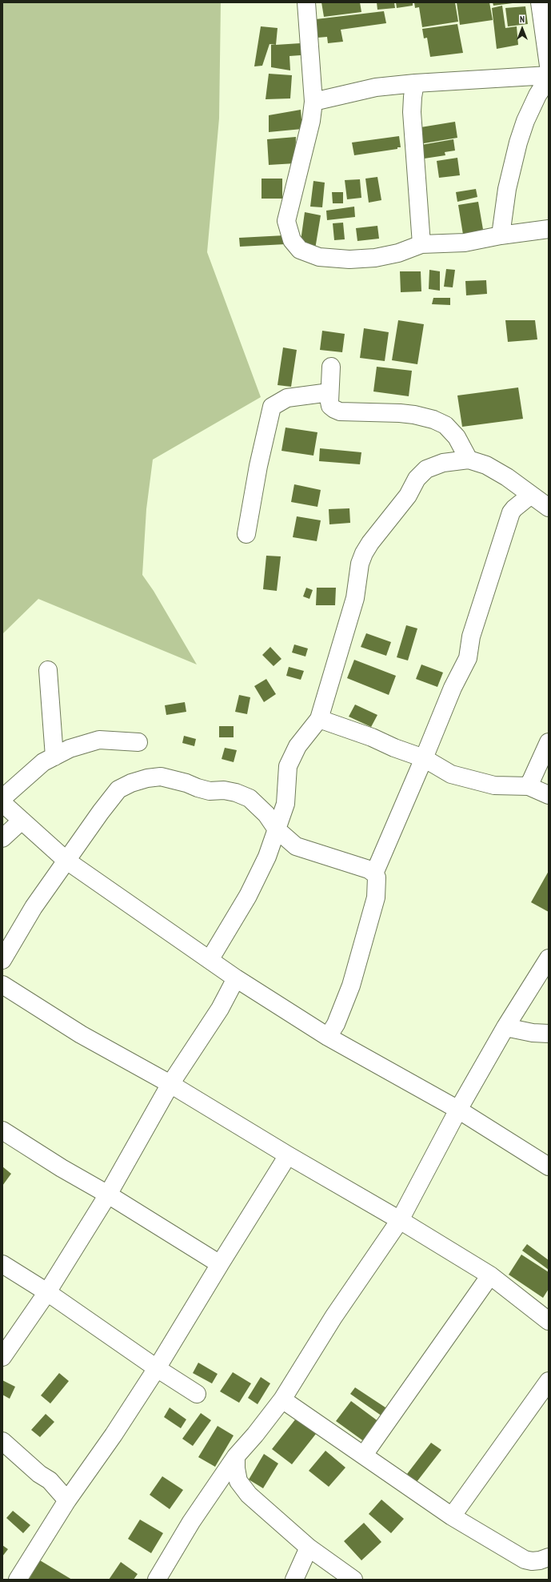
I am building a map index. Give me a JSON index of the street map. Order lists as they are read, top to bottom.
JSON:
{
  "north": "top"
}
